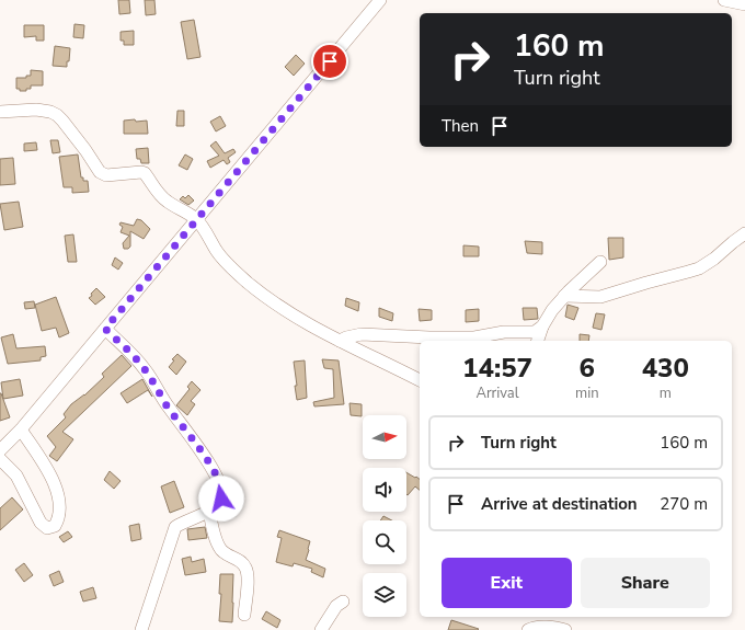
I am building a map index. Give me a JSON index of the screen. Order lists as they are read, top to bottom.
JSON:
{
  "north": "right",
  "page": {
    "turn": ["160 m", "Turn right"],
    "then": "Then",
    "eta": [
      "14:57",
      "Arrival",
      "6",
      "min",
      "430",
      "m"
    ],
    "list": [
      {
        "name": "Turn right",
        "value": "160 m"
      },
      {
        "name": "Arrive at destination",
        "value": "270 m"
      }
    ],
    "buttons": ["Exit", "Share"]
  }
}
